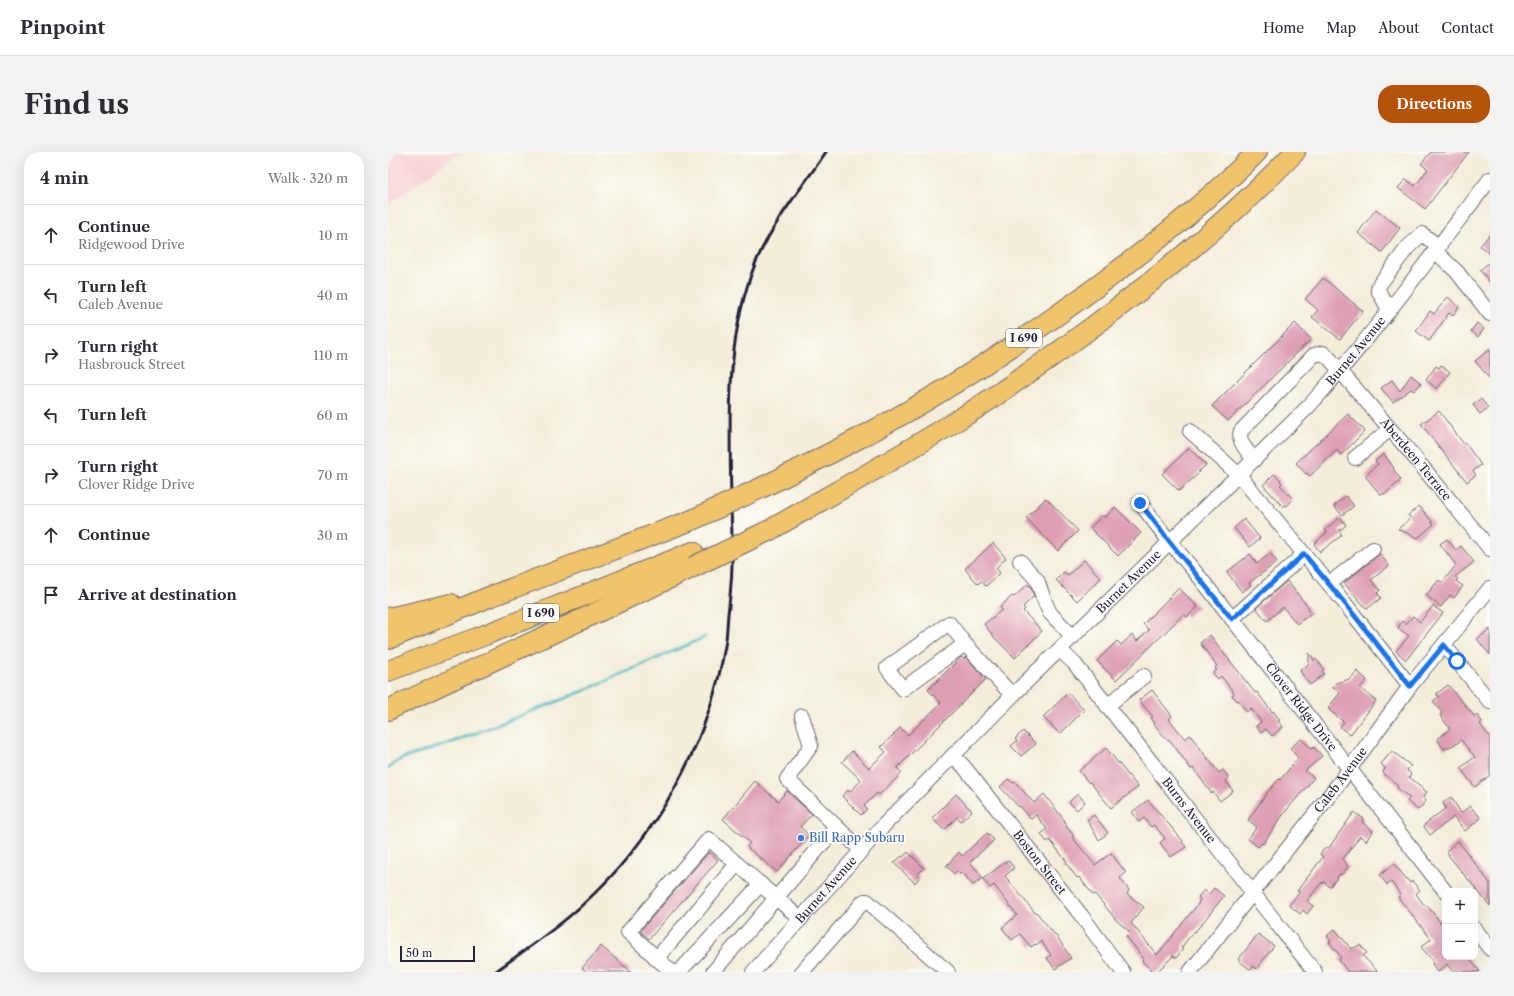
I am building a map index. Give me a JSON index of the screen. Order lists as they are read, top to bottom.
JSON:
{
  "streets": {
    "highway": ["I 690"],
    "street": [
      "Burnet Avenue",
      "Aberdeen Terrace",
      "Clover Ridge Drive",
      "Caleb Avenue",
      "Burns Avenue",
      "Boston Street"
    ]
  },
  "crossings": [
    ["Burnet Avenue", "Aberdeen Terrace"],
    ["Burnet Avenue", "Clover Ridge Drive"],
    ["Burnet Avenue", "Burns Avenue"],
    ["Burnet Avenue", "Boston Street"],
    ["Clover Ridge Drive", "Caleb Avenue"],
    ["Caleb Avenue", "Burns Avenue"]
  ],
  "places": ["Bill Rapp Subaru"],
  "scale_bar": "50 m",
  "page": {
    "header": "Pinpoint",
    "nav": [
      "Home",
      "Map",
      "About",
      "Contact"
    ],
    "buttons": "Directions",
    "title": "Find us",
    "heading": ["4 min", "Walk · 320 m"],
    "list": [
      ["Continue", "Ridgewood Drive", "10 m"],
      ["Turn left", "Caleb Avenue", "40 m"],
      ["Turn right", "Hasbrouck Street", "110 m"],
      ["Turn left", "60 m"],
      ["Turn right", "Clover Ridge Drive", "70 m"],
      ["Continue", "30 m"],
      "Arrive at destination"
    ],
    "map_buttons": ["+", "−"],
    "scale": "50 m"
  }
}
